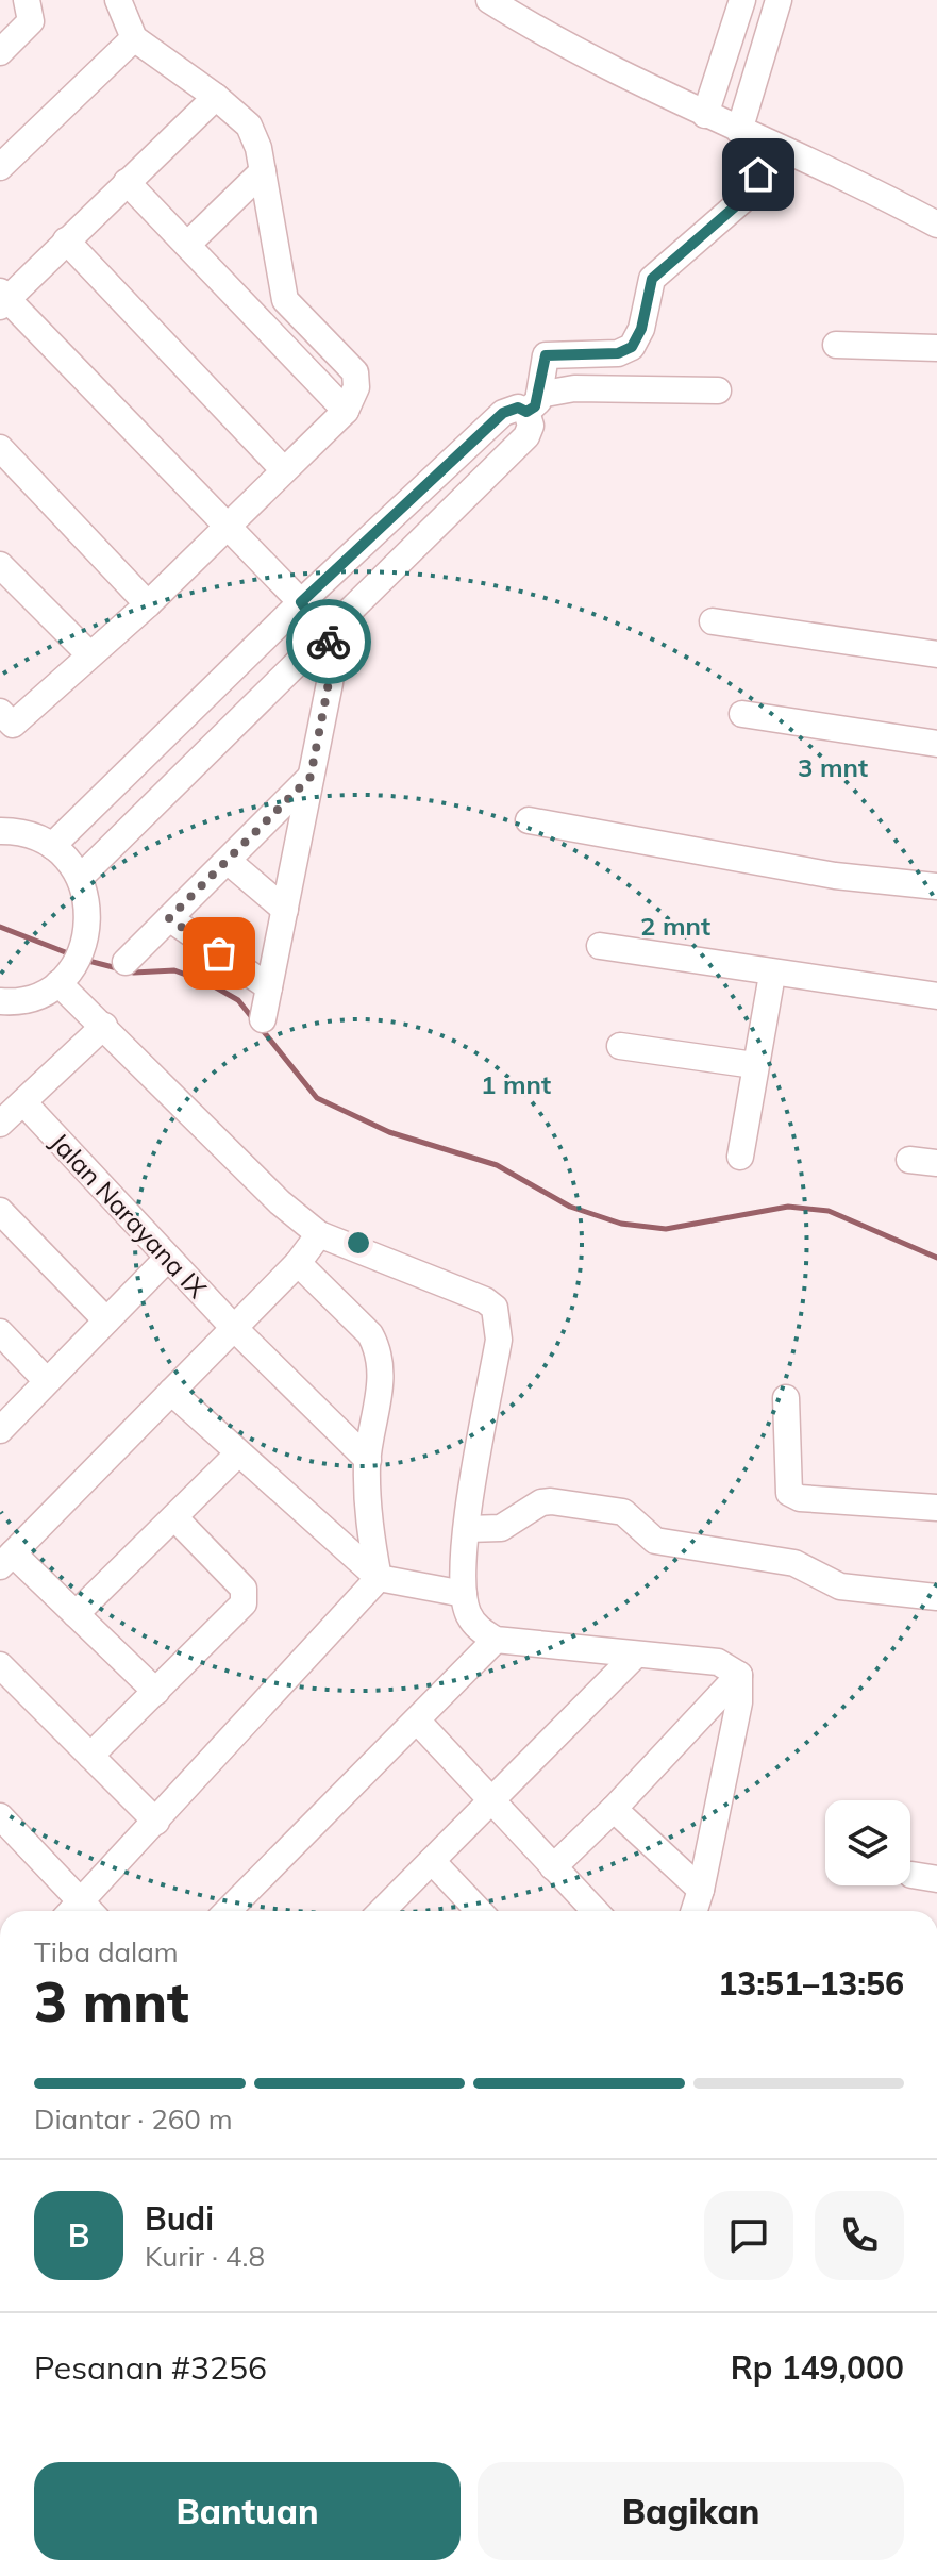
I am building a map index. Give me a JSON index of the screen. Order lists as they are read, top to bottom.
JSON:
{
  "streets": {
    "street": ["Jalan Narayana IX"]
  },
  "page": {
    "heading": ["3 mnt", "Tiba dalam", "13:51–13:56"],
    "panel": [
      "Budi",
      "Kurir · 4.8",
      "Pesanan #3256",
      "Rp 149,000"
    ],
    "bar": "Diantar · 260 m",
    "round": "B",
    "buttons": ["Bantuan", "Bagikan"]
  },
  "rings": ["3 mnt", "2 mnt", "1 mnt"]
}
